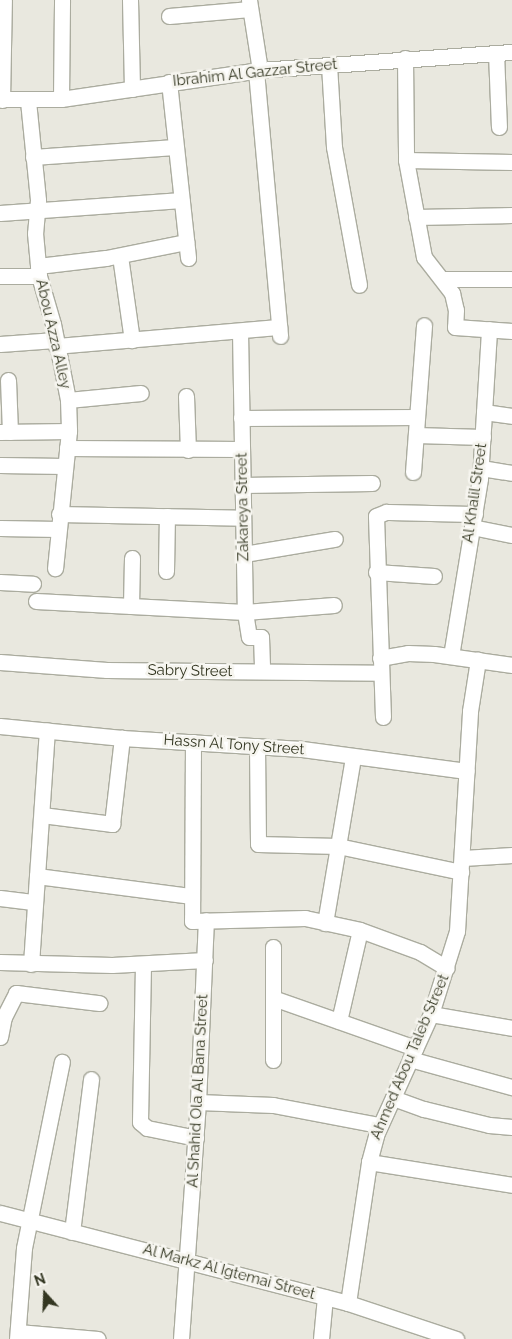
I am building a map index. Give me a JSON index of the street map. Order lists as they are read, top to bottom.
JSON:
{
  "streets": {
    "street": [
      "Ibrahim Al Gazzar Street",
      "Abou Azza Alley",
      "Al Khalil Street",
      "Zakareya Street",
      "Sabry Street",
      "Hassn Al Tony Street",
      "Ahmed Abou Taleb Street",
      "Al Shahid Ola Al Bana Street",
      "Al Markz Al Igtemai Street"
    ]
  },
  "crossings": [
    ["Ibrahim Al Gazzar Street", "Abou Azza Alley"],
    ["Al Khalil Street", "Sabry Street"],
    ["Zakareya Street", "Sabry Street"],
    ["Sabry Street", "Ahmed Abou Taleb Street"],
    ["Hassn Al Tony Street", "Ahmed Abou Taleb Street"],
    ["Ahmed Abou Taleb Street", "Al Markz Al Igtemai Street"],
    ["Al Shahid Ola Al Bana Street", "Al Markz Al Igtemai Street"]
  ],
  "north": "top"
}
